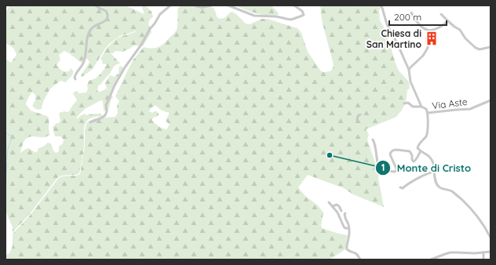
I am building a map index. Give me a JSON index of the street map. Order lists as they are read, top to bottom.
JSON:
{
  "streets": {
    "street": ["Via Aste"]
  },
  "places": {
    "building": ["Chiesa di San Martino"],
    "other": ["Monte di Cristo"]
  },
  "scale_bar": "200 m"
}
